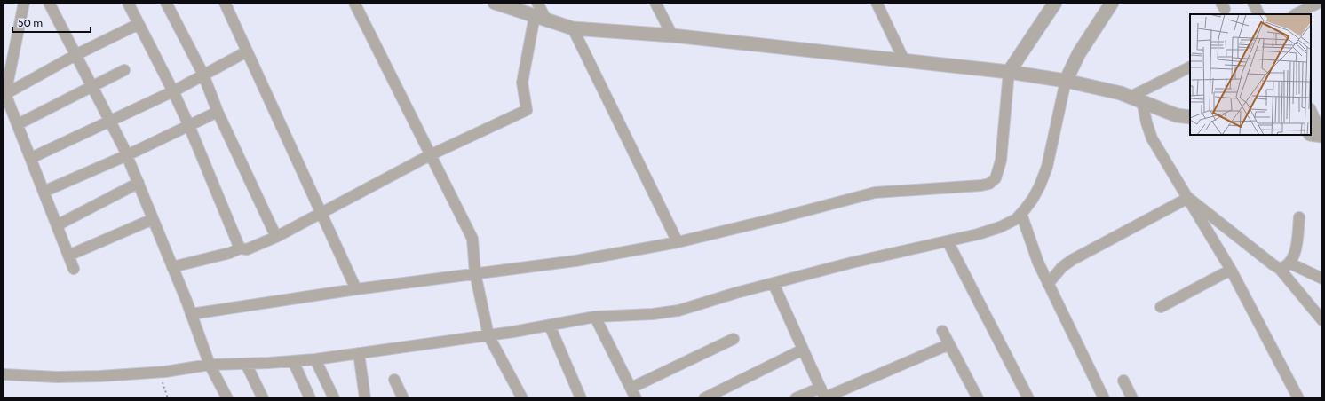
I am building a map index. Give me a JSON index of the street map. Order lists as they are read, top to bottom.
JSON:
{
  "scale_bar": "50 m"
}
